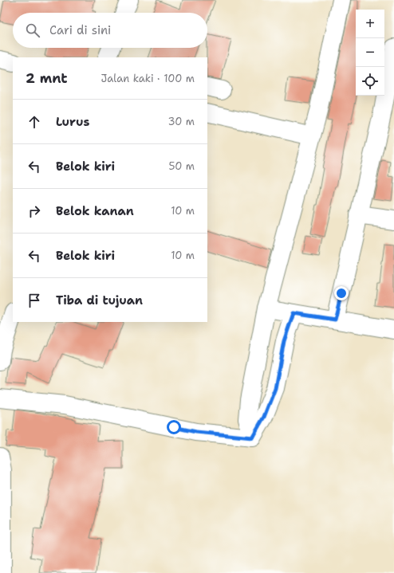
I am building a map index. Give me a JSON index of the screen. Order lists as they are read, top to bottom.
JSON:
{
  "page": {
    "map_buttons": ["+", "−"],
    "search": "Cari di sini",
    "heading": ["2 mnt", "Jalan kaki · 100 m"],
    "list": [
      ["Lurus", "30 m"],
      ["Belok kiri", "50 m"],
      ["Belok kanan", "10 m"],
      ["Belok kiri", "10 m"],
      "Tiba di tujuan"
    ]
  }
}
